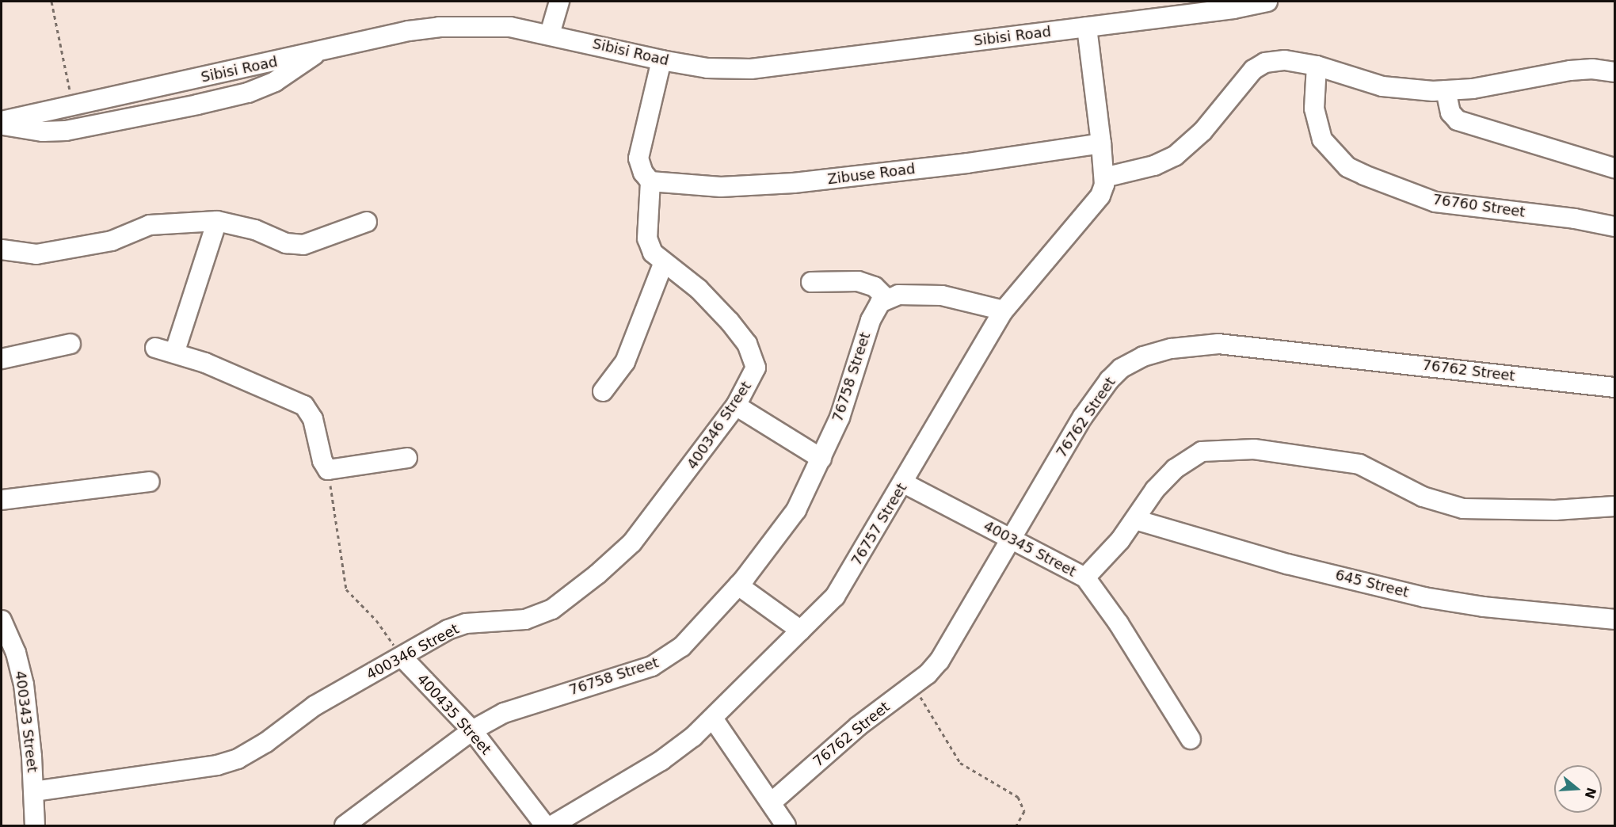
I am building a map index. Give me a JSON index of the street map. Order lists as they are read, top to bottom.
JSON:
{
  "streets": {
    "street": [
      "Sibisi Road",
      "Zibuse Road",
      "76760 Street",
      "76762 Street",
      "76758 Street",
      "400346 Street",
      "76757 Street",
      "400345 Street",
      "645 Street",
      "400435 Street",
      "400343 Street"
    ]
  },
  "crossings": [
    ["Zibuse Road", "400346 Street"],
    ["Zibuse Road", "76757 Street"],
    ["76762 Street", "400345 Street"],
    ["76758 Street", "400435 Street"],
    ["400346 Street", "400435 Street"],
    ["400346 Street", "400343 Street"],
    ["76757 Street", "400345 Street"]
  ],
  "north": "right"
}
